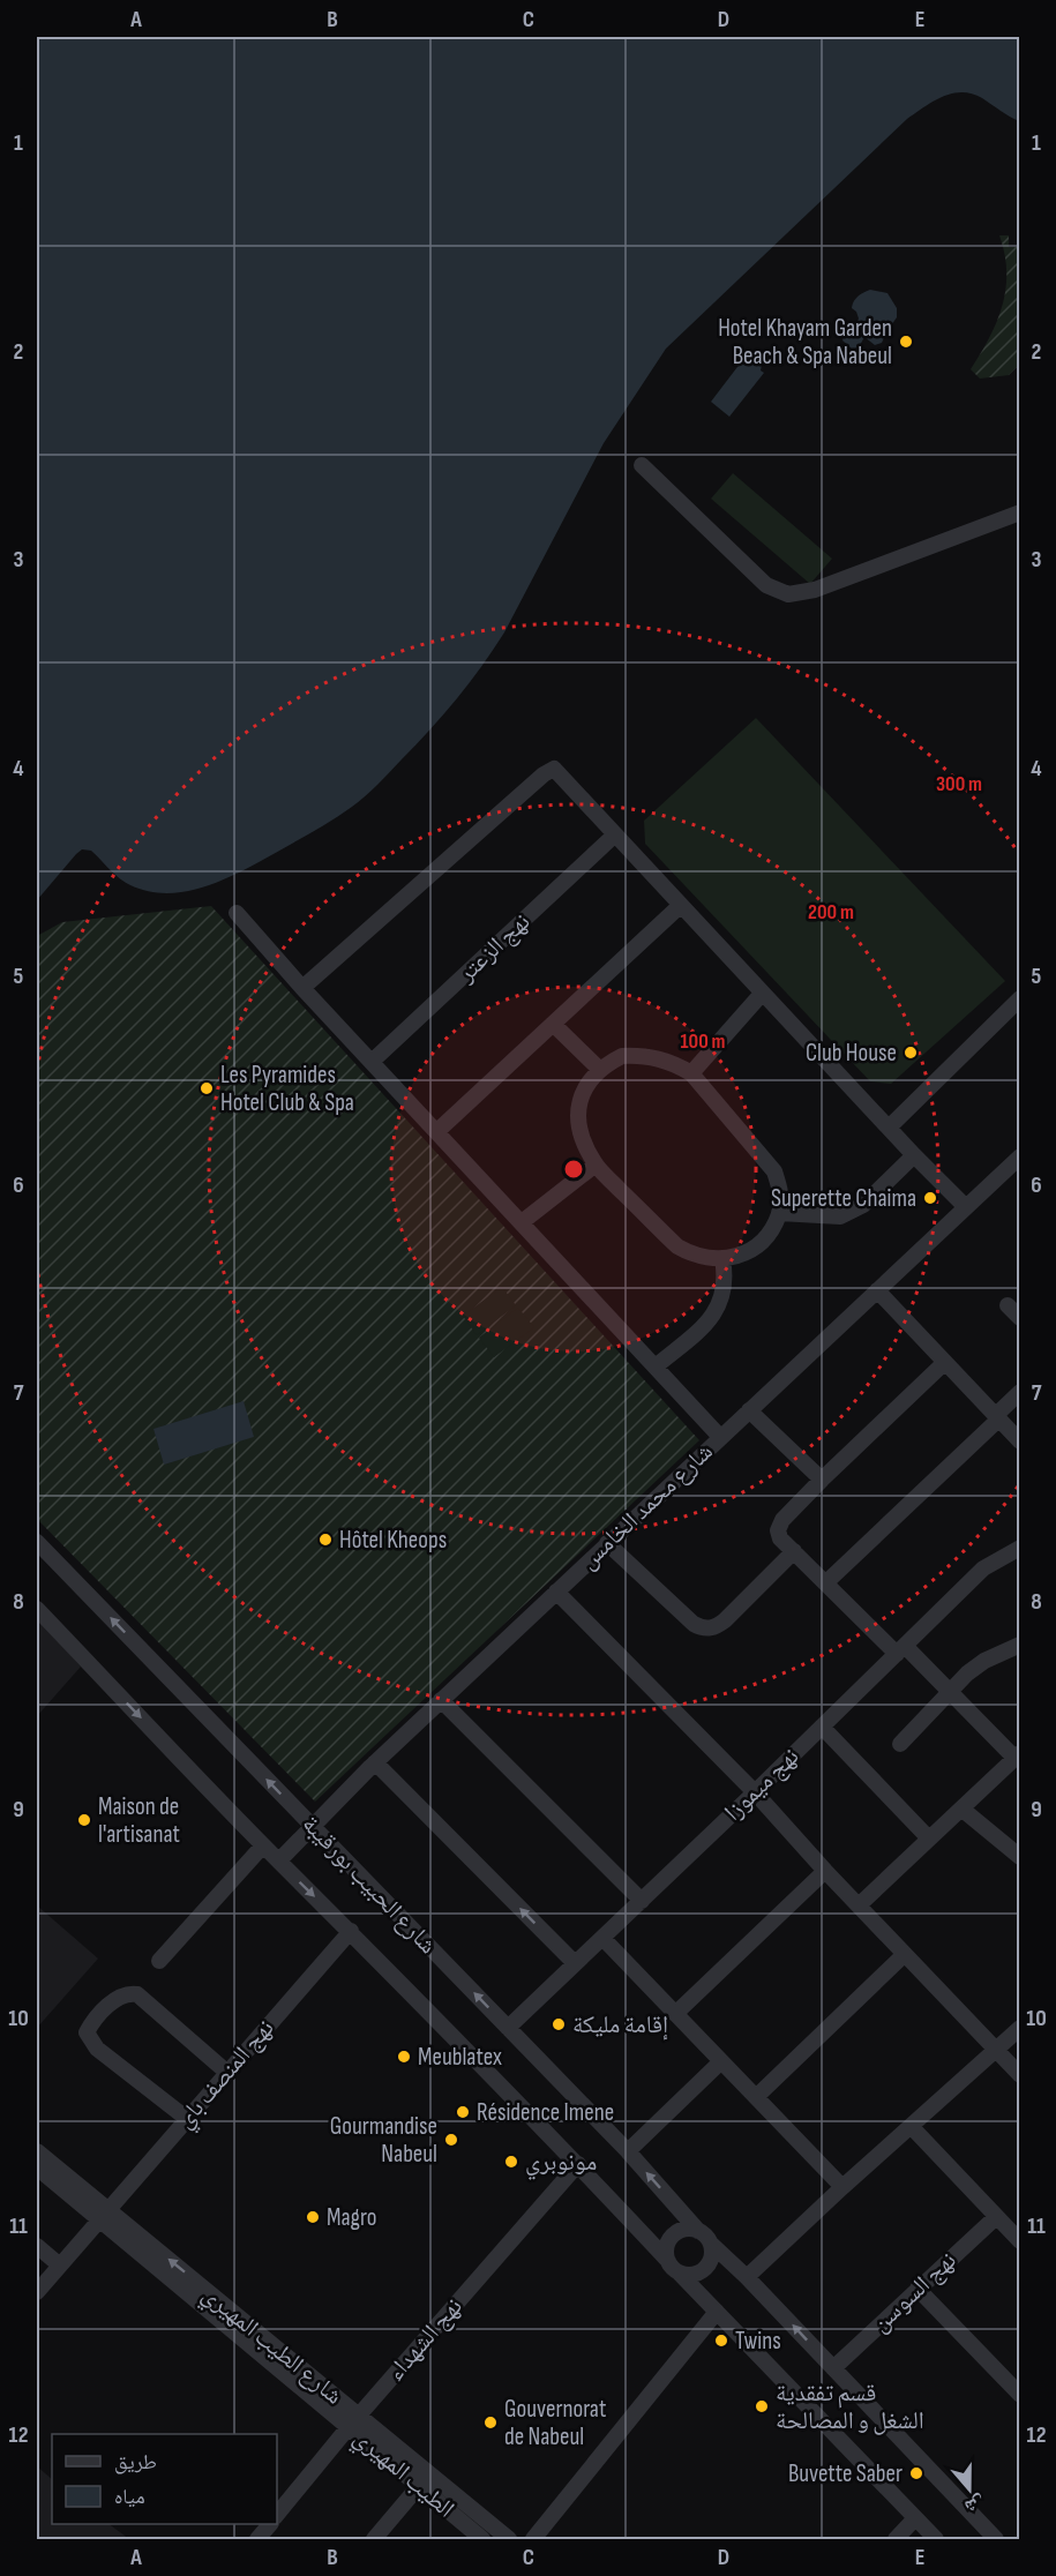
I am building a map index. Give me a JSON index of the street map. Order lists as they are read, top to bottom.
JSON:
{
  "streets": {
    "street": [
      "نهج الزعتر",
      "شارع محمد الخامس",
      "نهج ميموزا",
      "شارع الحبيب بورقيبة",
      "نهج المنصف باي",
      "نهج السوسن",
      "نهج الشهداء",
      "شارع الطيب المهيري",
      "الطيب المهيري"
    ]
  },
  "crossings": [
    ["شارع محمد الخامس", "شارع الحبيب بورقيبة"],
    ["نهج ميموزا", "شارع الحبيب بورقيبة"],
    ["شارع الحبيب بورقيبة", "نهج المنصف باي"],
    ["شارع الحبيب بورقيبة", "نهج الشهداء"],
    ["نهج المنصف باي", "شارع الطيب المهيري"],
    ["نهج الشهداء", "شارع الطيب المهيري"],
    ["نهج الشهداء", "الطيب المهيري"],
    ["شارع الطيب المهيري", "الطيب المهيري"]
  ],
  "places": [
    "Hotel Khayam Garden Beach & Spa Nabeul",
    "Club House",
    "Les Pyramides Hotel Club & Spa",
    "Superette Chaima",
    "Hôtel Kheops",
    "Maison de l'artisanat",
    "إقامة مليكة",
    "Meublatex",
    "Résidence Imene",
    "Gourmandise Nabeul",
    "مونوبري",
    "Magro",
    "Twins",
    "قسم تفقدية الشغل و المصالحة",
    "Gouvernorat de Nabeul",
    "Buvette Saber"
  ],
  "legend": ["طريق", "مياه"],
  "north": "bottom",
  "grid": {
    "columns": [
      "A",
      "B",
      "C",
      "D",
      "E"
    ],
    "rows": [
      "1",
      "2",
      "3",
      "4",
      "5",
      "6",
      "7",
      "8",
      "9",
      "10",
      "11",
      "12"
    ]
  },
  "rings": ["300 m", "200 m", "100 m"]
}
